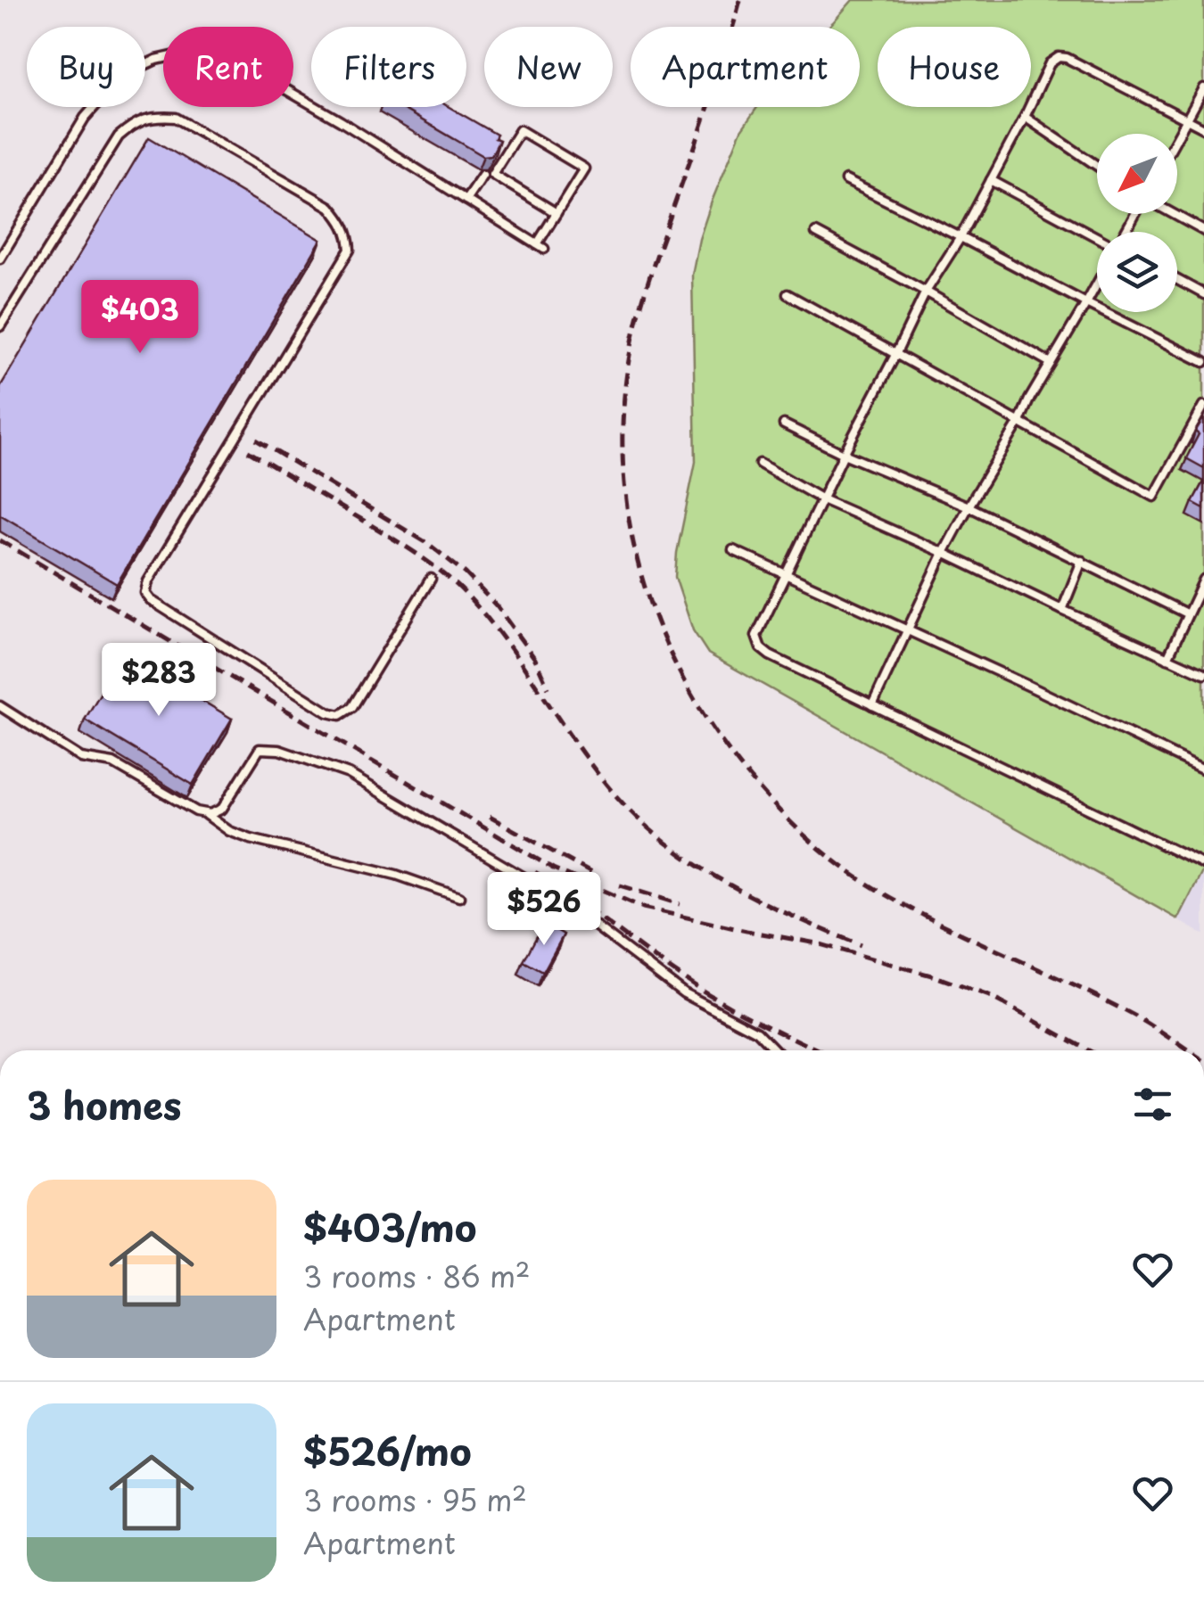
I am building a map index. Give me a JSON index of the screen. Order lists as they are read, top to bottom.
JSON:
{
  "north": "bottom left",
  "page": {
    "chip": [
      "Buy",
      "Rent",
      "Filters",
      "New",
      "Apartment",
      "House"
    ],
    "price": ["$403", "$283", "$526"],
    "heading": "3 homes",
    "list": [
      {
        "name": "$403/mo",
        "note": "3 rooms · 86 m² · Apartment"
      },
      {
        "name": "$526/mo",
        "note": "3 rooms · 95 m² · Apartment"
      }
    ]
  }
}
